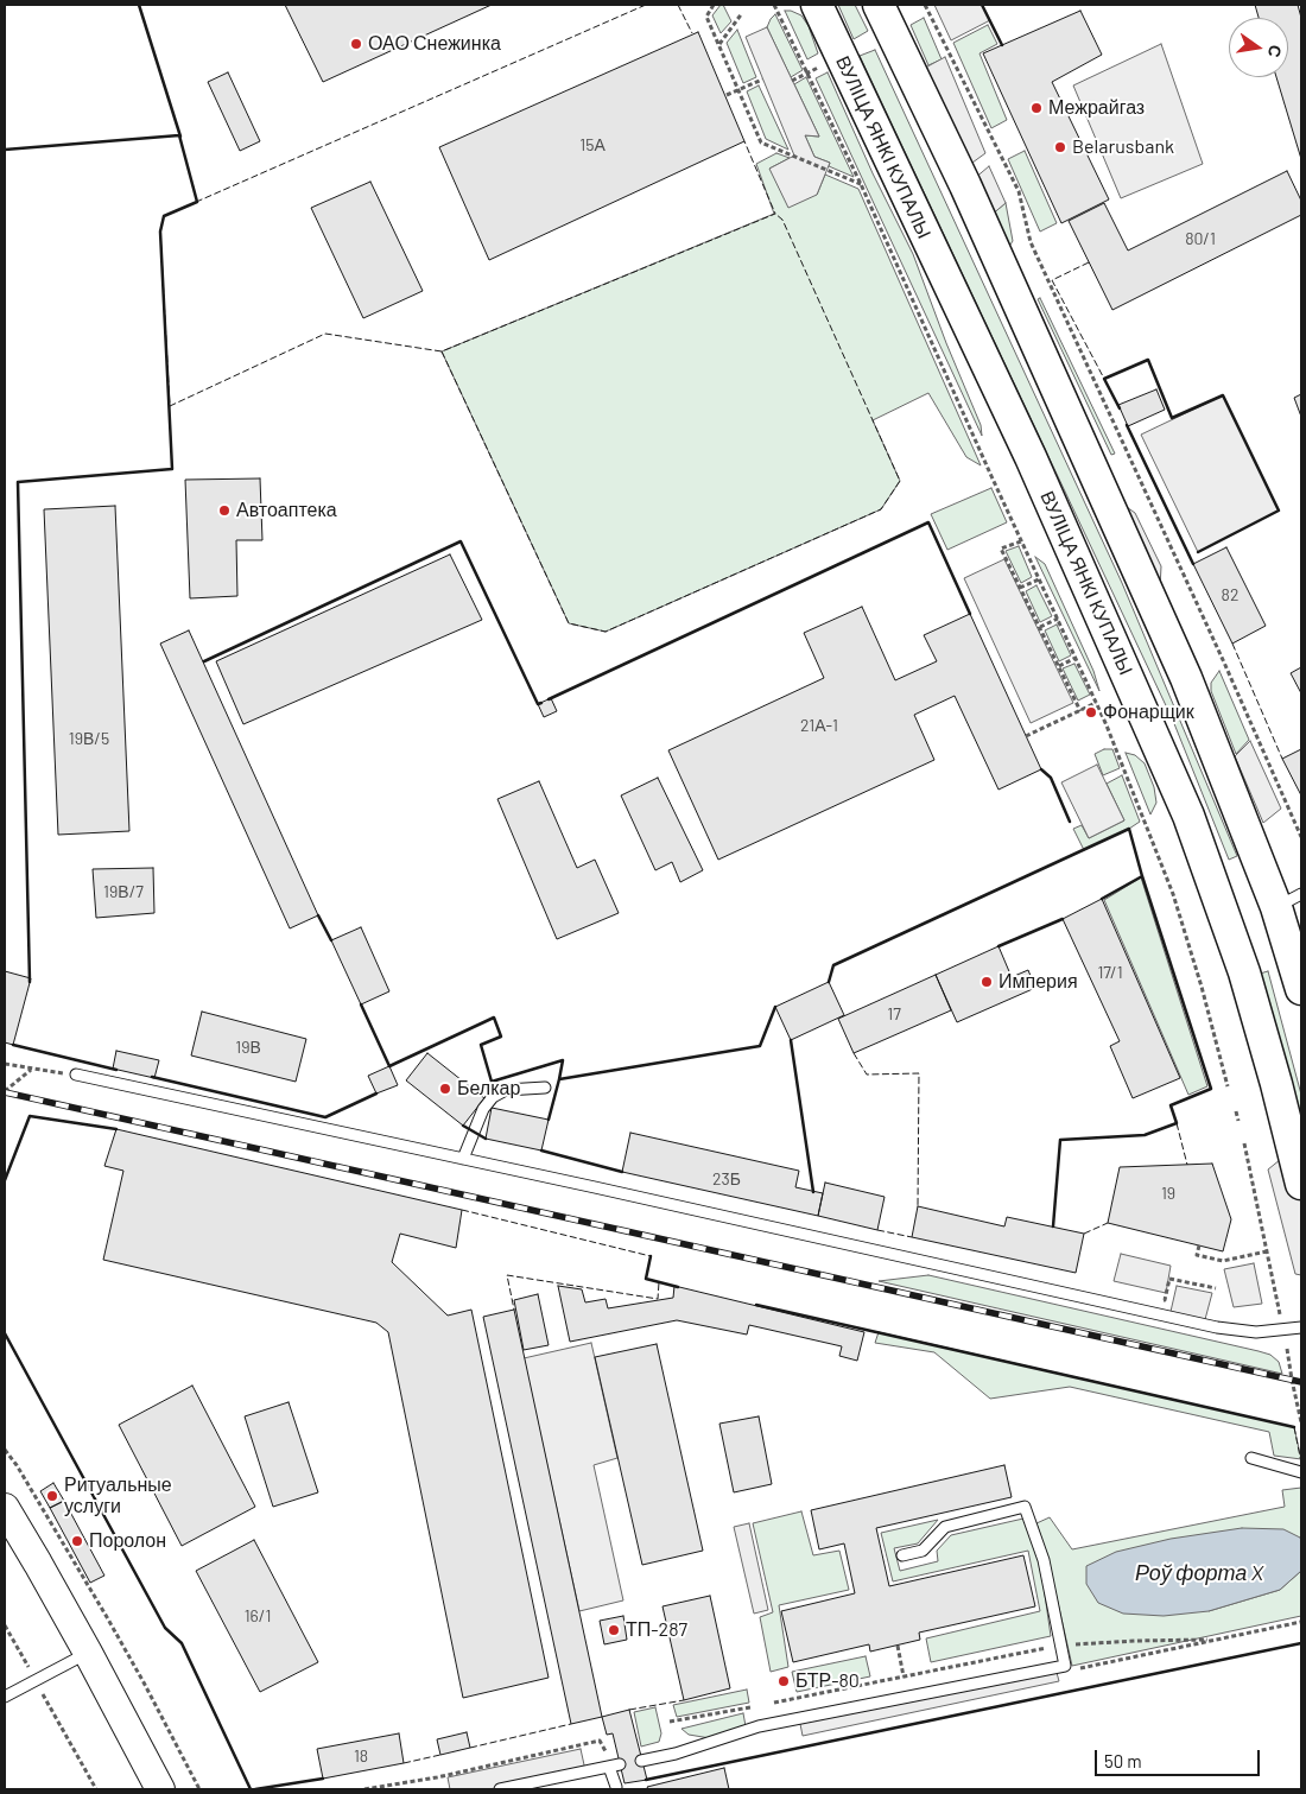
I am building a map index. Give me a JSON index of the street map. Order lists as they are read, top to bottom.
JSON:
{
  "streets": {
    "main road": ["ВУЛІЦА ЯНКІ КУПАЛЫ"]
  },
  "water": ["Роў форта X"],
  "places": [
    "ОАО Снежинка",
    "Межрайгаз",
    "Belarusbank",
    "Автоаптека",
    "Фонарщик",
    "Империя",
    "Белкар",
    "Ритуальные услуги",
    "Поролон",
    "ТП-287",
    "БТР-80"
  ],
  "house_numbers": [
    "15А",
    "80/1",
    "82",
    "21А-1",
    "19В/5",
    "19В/7",
    "17/1",
    "17",
    "19В",
    "23Б",
    "19",
    "16/1",
    "18"
  ],
  "scale_bar": "50 m",
  "north": "right"
}
